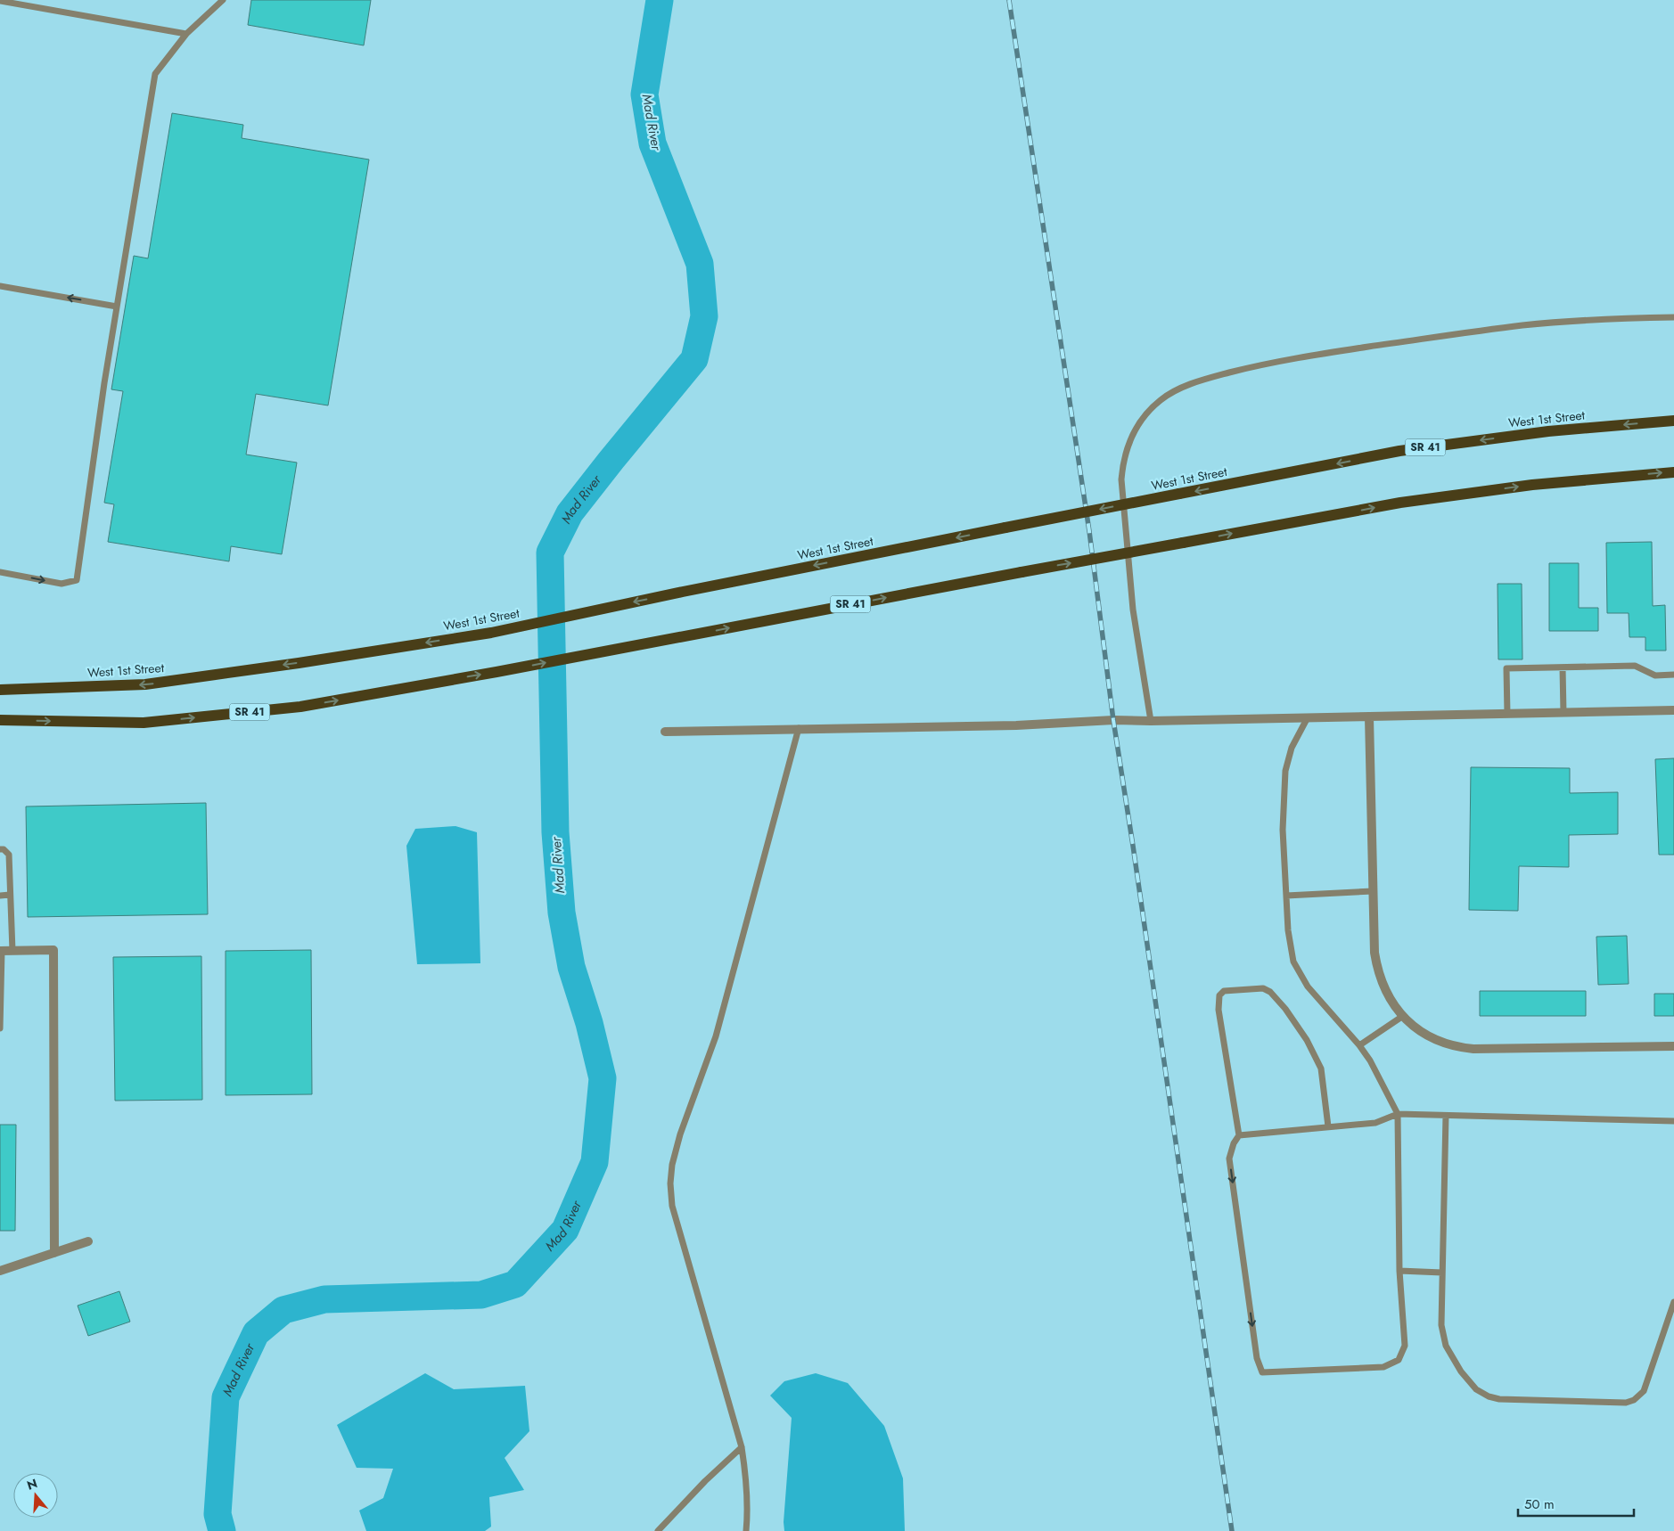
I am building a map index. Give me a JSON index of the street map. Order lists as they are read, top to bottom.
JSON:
{
  "streets": {
    "main road": ["West 1st Street", "SR 41"]
  },
  "water": ["Mad River"],
  "scale_bar": "50 m",
  "north": "top"
}
